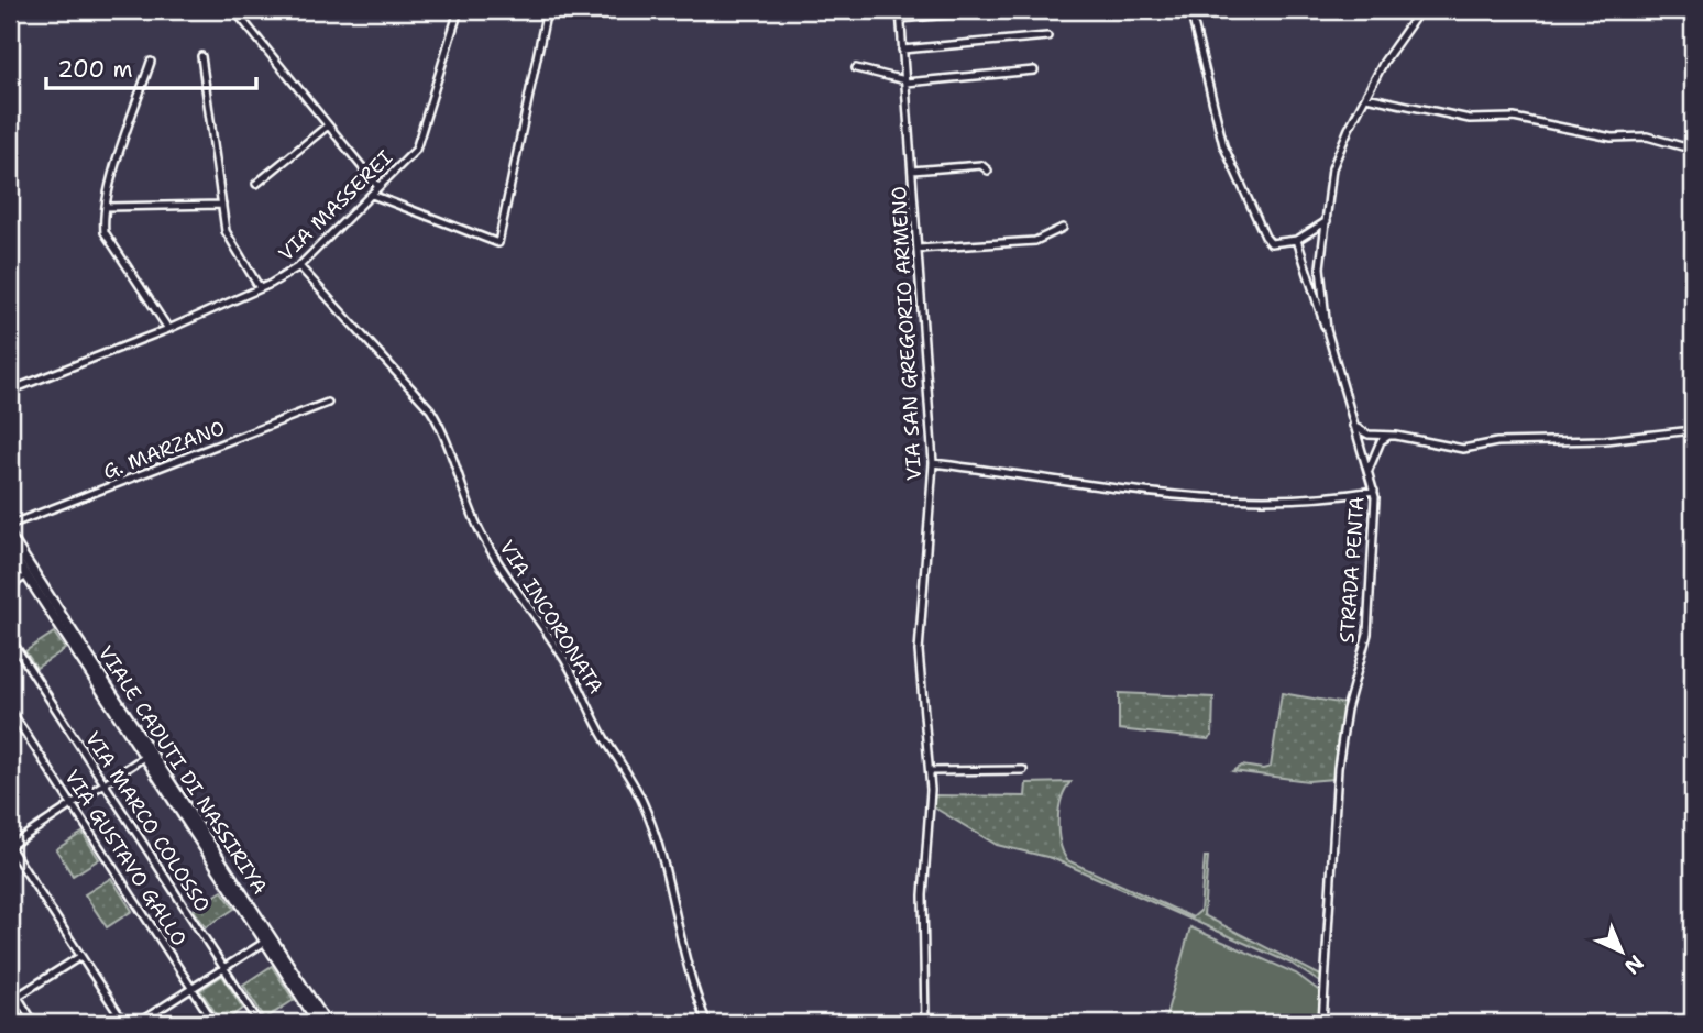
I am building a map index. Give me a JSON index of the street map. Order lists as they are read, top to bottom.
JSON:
{
  "streets": {
    "main road": ["VIALE CADUTI DI NASSIRIYA"],
    "street": [
      "VIA MASSEREI",
      "VIA SAN GREGORIO ARMENO",
      "G. MARZANO",
      "STRADA PENTA",
      "VIA INCORONATA",
      "VIA MARCO COLOSSO",
      "VIA GUSTAVO GALLO"
    ]
  },
  "crossings": [
    ["VIA MASSEREI", "VIA INCORONATA"]
  ],
  "scale_bar": "200 m",
  "north": "bottom right"
}
